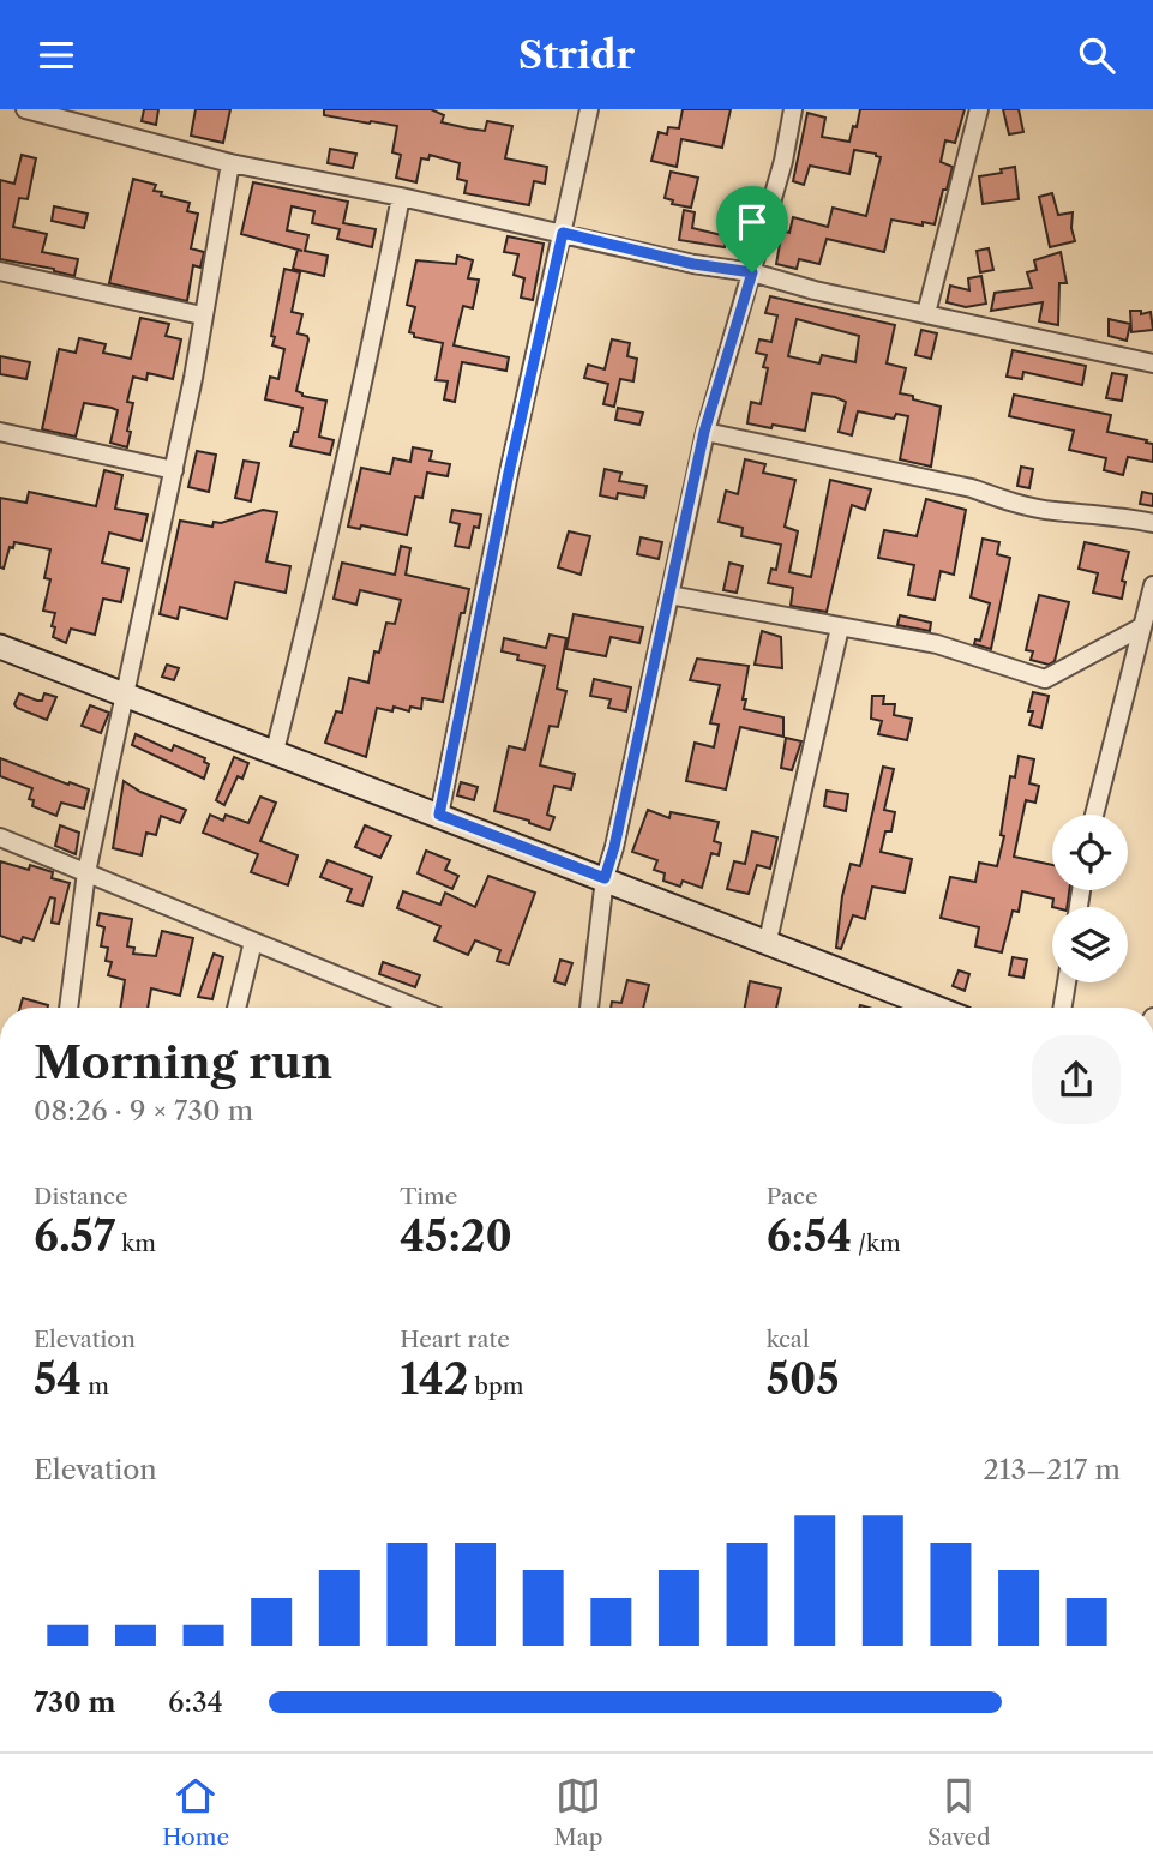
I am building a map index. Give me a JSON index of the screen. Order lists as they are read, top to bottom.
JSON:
{
  "page": {
    "header": "Stridr",
    "heading": ["Morning run", "08:26 · 9 × 730 m"],
    "stats": [
      ["Distance", "6.57 km"],
      ["Time", "45:20"],
      ["Pace", "6:54 /km"],
      ["Elevation", "54 m"],
      ["Heart rate", "142 bpm"],
      ["kcal", "505"]
    ],
    "chart": ["Elevation", "213–217 m"],
    "list": [
      {
        "name": "730 m",
        "note": "6:34"
      }
    ],
    "tabs": ["Home", "Map", "Saved"]
  }
}
